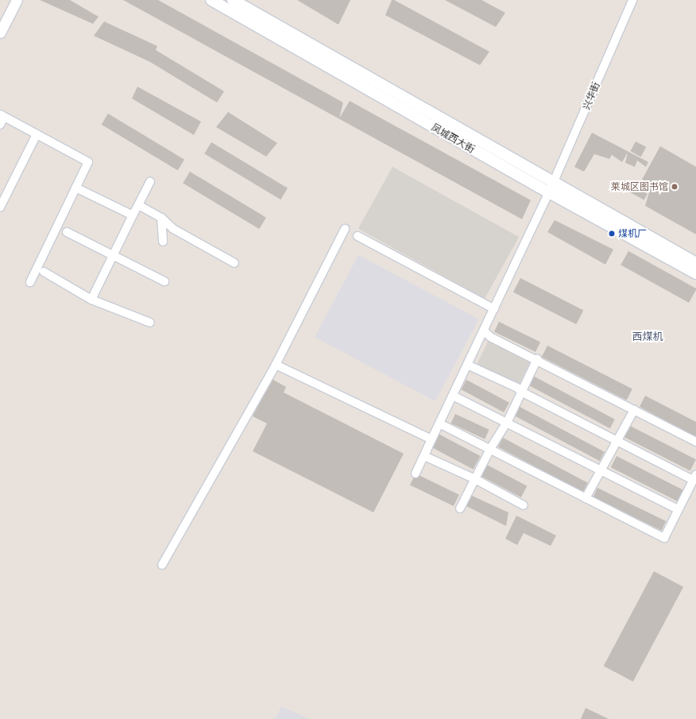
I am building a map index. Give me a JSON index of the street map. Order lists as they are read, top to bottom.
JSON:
{
  "streets": {
    "main road": ["凤城西大街"],
    "street": ["兴华街"]
  },
  "crossings": [
    ["兴华街", "凤城西大街"]
  ],
  "districts": ["西煤机"],
  "places": ["莱城区图书馆", "煤机厂"]
}
